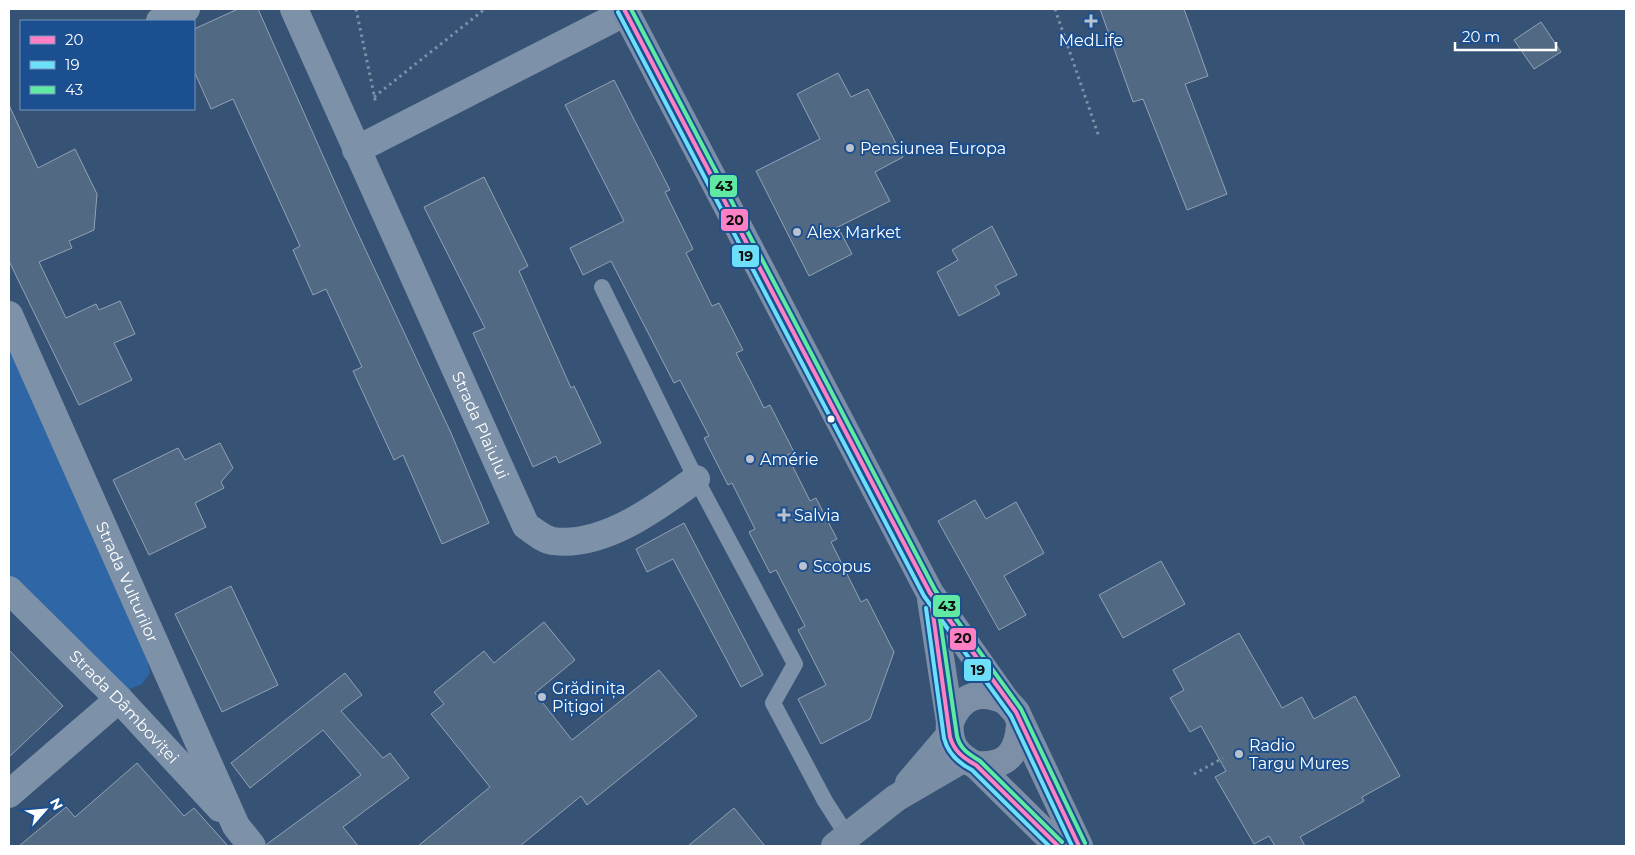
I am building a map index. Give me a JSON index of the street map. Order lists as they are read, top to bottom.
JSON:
{
  "streets": {
    "street": ["Strada Plaiului", "Strada Vulturilor", "Strada Dâmboviței"]
  },
  "crossings": [
    ["Strada Vulturilor", "Strada Dâmboviței"]
  ],
  "places": {
    "health": ["MedLife", "Salvia"],
    "other": [
      "Pensiunea Europa",
      "Alex Market",
      "Amérie",
      "Scopus",
      "Grădinița Pițigoi",
      "Radio Targu Mures"
    ]
  },
  "lines": ["transit line 20", "transit line 43", "transit line 19"],
  "legend": ["20", "19", "43"],
  "scale_bar": "20 m",
  "north": "top right"
}
